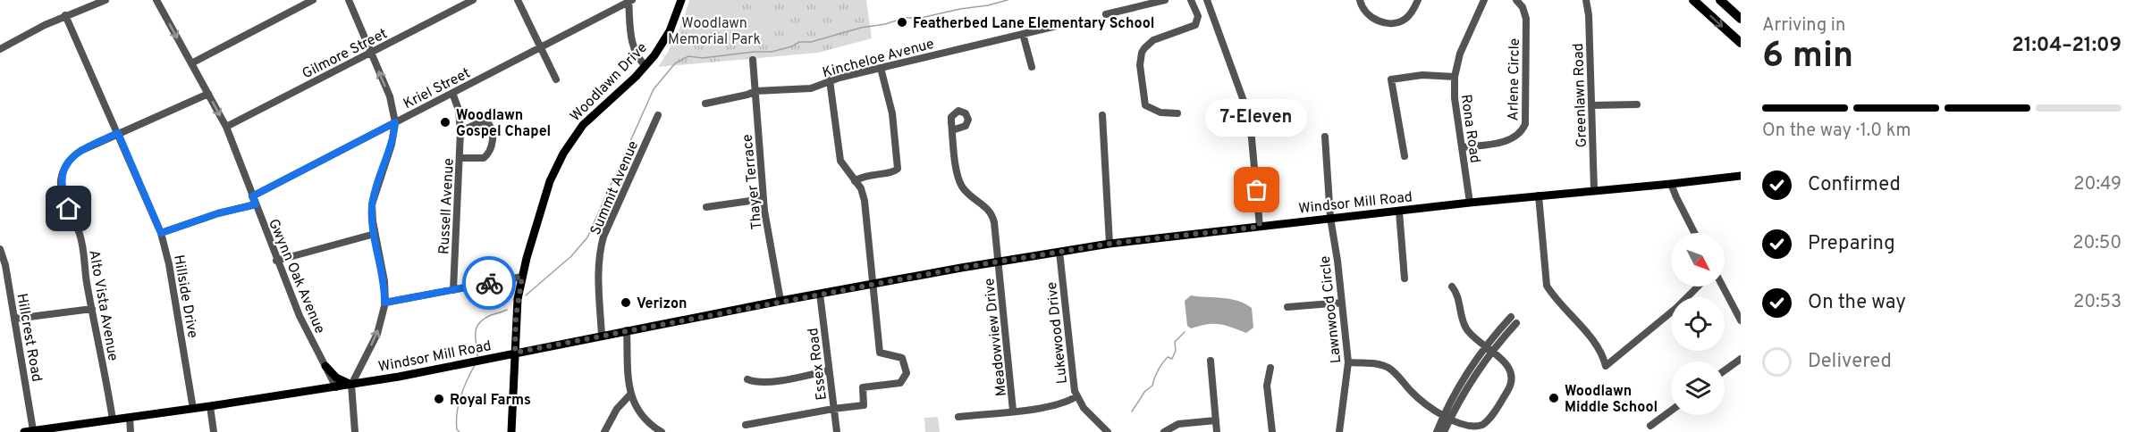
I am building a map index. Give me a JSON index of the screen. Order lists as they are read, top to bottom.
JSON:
{
  "streets": {
    "main road": ["Woodlawn Drive", "Windsor Mill Road"],
    "street": [
      "Gilmore Street",
      "Kincheloe Avenue",
      "Arlene Circle",
      "Kriel Street",
      "Greenlawn Road",
      "Rona Road",
      "Thayer Terrace",
      "Summit Avenue",
      "Russell Avenue",
      "Gwynn Oak Avenue",
      "Hillside Drive",
      "Alto Vista Avenue",
      "Lawnwood Circle",
      "Lukewood Drive",
      "Hillcrest Road",
      "Meadowview Drive",
      "Essex Road"
    ]
  },
  "crossings": [
    ["Gilmore Street", "Gwynn Oak Avenue"],
    ["Kincheloe Avenue", "Thayer Terrace"],
    ["Arlene Circle", "Rona Road"],
    ["Woodlawn Drive", "Windsor Mill Road"],
    ["Kriel Street", "Russell Avenue"],
    ["Kriel Street", "Gwynn Oak Avenue"],
    ["Greenlawn Road", "Windsor Mill Road"],
    ["Rona Road", "Windsor Mill Road"],
    ["Thayer Terrace", "Windsor Mill Road"],
    ["Summit Avenue", "Windsor Mill Road"],
    ["Windsor Mill Road", "Gwynn Oak Avenue"],
    ["Windsor Mill Road", "Hillside Drive"],
    ["Windsor Mill Road", "Alto Vista Avenue"],
    ["Windsor Mill Road", "Lawnwood Circle"],
    ["Windsor Mill Road", "Lukewood Drive"],
    ["Windsor Mill Road", "Hillcrest Road"],
    ["Windsor Mill Road", "Meadowview Drive"],
    ["Windsor Mill Road", "Essex Road"],
    ["Gwynn Oak Avenue", "Alto Vista Avenue"],
    ["Hillside Drive", "Alto Vista Avenue"]
  ],
  "parks": ["Woodlawn Memorial Park"],
  "places": [
    "Featherbed Lane Elementary School",
    "Woodlawn Gospel Chapel",
    "7-Eleven",
    "Verizon",
    "Woodlawn Middle School",
    "Royal Farms"
  ],
  "north": "bottom right",
  "page": {
    "heading": ["6 min", "Arriving in", "21:04–21:09"],
    "bar": "On the way · 1.0 km",
    "bubble": "7-Eleven",
    "list": [
      ["Confirmed", "20:49"],
      ["Preparing", "20:50"],
      ["On the way", "20:53"],
      "Delivered"
    ]
  }
}
